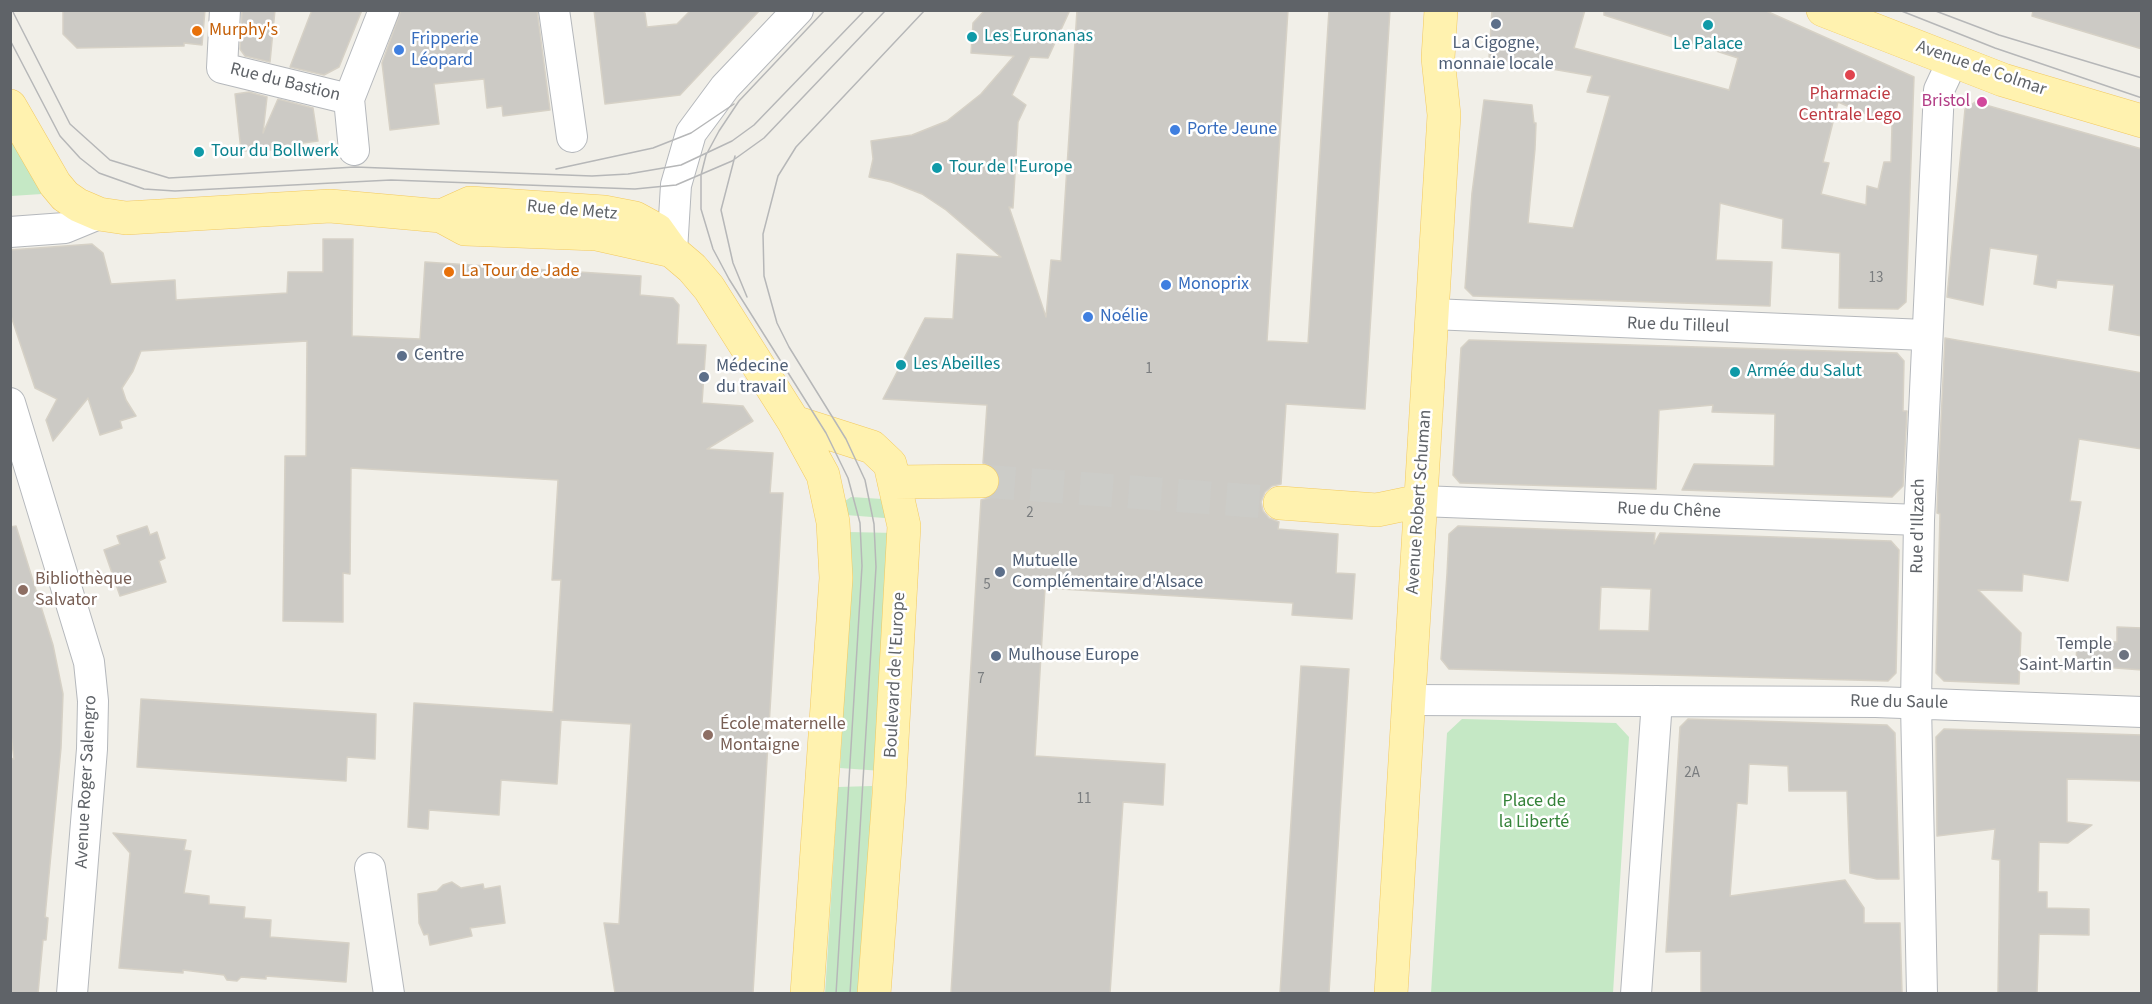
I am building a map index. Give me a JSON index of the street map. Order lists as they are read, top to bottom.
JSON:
{
  "streets": {
    "main road": [
      "Avenue de Colmar",
      "Rue de Metz",
      "Avenue Robert Schuman",
      "Boulevard de l'Europe"
    ],
    "street": [
      "Rue du Bastion",
      "Rue du Tilleul",
      "Rue du Chêne",
      "Rue d'Illzach",
      "Rue du Saule",
      "Avenue Roger Salengro"
    ]
  },
  "crossings": [
    ["Avenue de Colmar", "Rue d'Illzach"],
    ["Rue du Tilleul", "Avenue Robert Schuman"],
    ["Rue du Tilleul", "Rue d'Illzach"],
    ["Avenue Robert Schuman", "Rue du Chêne"],
    ["Rue du Chêne", "Rue d'Illzach"],
    ["Rue d'Illzach", "Rue du Saule"]
  ],
  "parks": ["Place de la Liberté"],
  "places": [
    "La Cigogne, monnaie locale",
    "Le Palace",
    "Murphy's",
    "Les Euronanas",
    "Fripperie Léopard",
    "Pharmacie Centrale Lego",
    "Bristol",
    "Porte Jeune",
    "Tour du Bollwerk",
    "Tour de l'Europe",
    "La Tour de Jade",
    "Monoprix",
    "Noélie",
    "Centre",
    "Les Abeilles",
    "Armée du Salut",
    "Médecine du travail",
    "Mutuelle Complémentaire d'Alsace",
    "Bibliothèque Salvator",
    "Temple Saint-Martin",
    "Mulhouse Europe",
    "École maternelle Montaigne"
  ],
  "house_numbers": [
    "13",
    "1",
    "2",
    "5",
    "7",
    "2A",
    "11"
  ]
}
